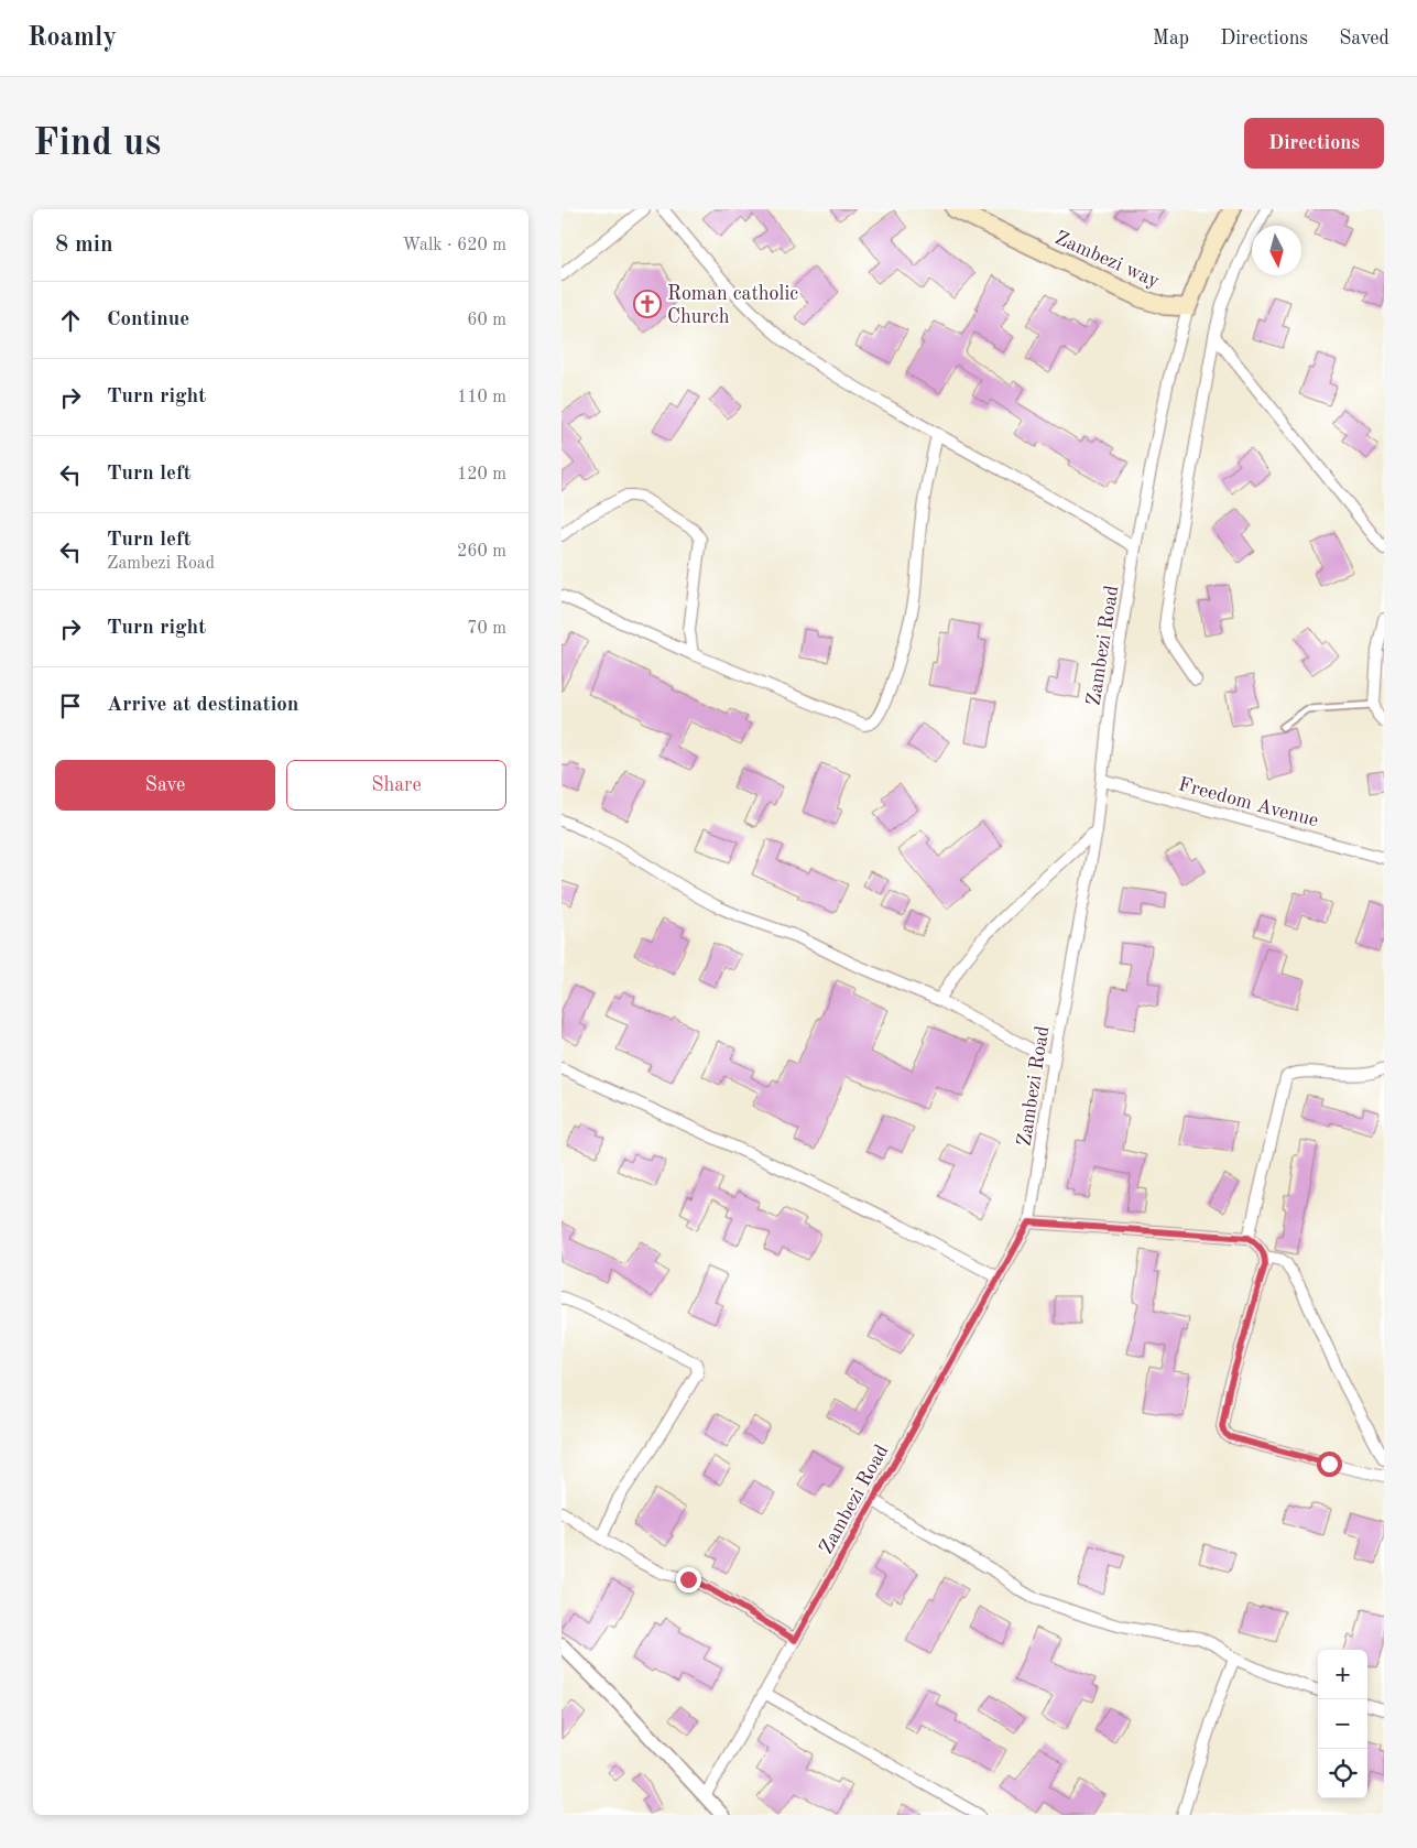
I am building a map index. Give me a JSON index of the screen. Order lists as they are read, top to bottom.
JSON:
{
  "streets": {
    "main road": ["Zambezi way"],
    "street": ["Zambezi Road", "Freedom Avenue"]
  },
  "crossings": [
    ["Zambezi way", "Zambezi Road"],
    ["Zambezi Road", "Freedom Avenue"]
  ],
  "places": {
    "church": ["Roman catholic Church"]
  },
  "north": "bottom",
  "page": {
    "header": "Roamly",
    "nav": ["Map", "Directions", "Saved"],
    "buttons": [
      "Directions",
      ["Save", "Share"]
    ],
    "title": "Find us",
    "heading": ["8 min", "Walk · 620 m"],
    "list": [
      ["Continue", "60 m"],
      ["Turn right", "110 m"],
      ["Turn left", "120 m"],
      ["Turn left", "Zambezi Road", "260 m"],
      ["Turn right", "70 m"],
      "Arrive at destination"
    ],
    "map_buttons": ["+", "−"]
  }
}
